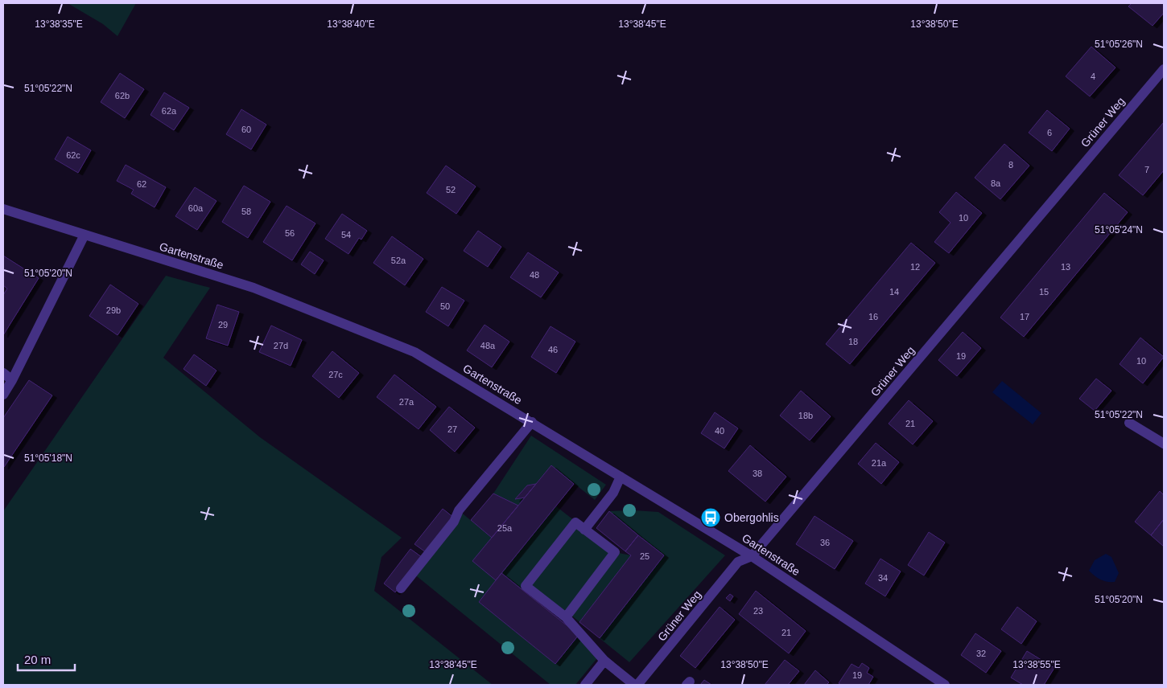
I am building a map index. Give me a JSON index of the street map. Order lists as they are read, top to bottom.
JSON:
{
  "streets": {
    "street": ["Grüner Weg", "Gartenstraße"]
  },
  "crossings": [
    ["Grüner Weg", "Gartenstraße"]
  ],
  "places": {
    "bus stop": ["Obergohlis"]
  },
  "house_numbers": [
    "4",
    "62b",
    "62a",
    "60",
    "6",
    "62c",
    "8",
    "7",
    "8a",
    "62",
    "52",
    "60a",
    "58",
    "10",
    "56",
    "54",
    "52a",
    "12",
    "13",
    "48",
    "14",
    "15",
    "50",
    "29b",
    "16",
    "17",
    "29",
    "18",
    "27d",
    "48a",
    "46",
    "19",
    "10",
    "27c",
    "27a",
    "18b",
    "21",
    "27",
    "40",
    "21a",
    "38",
    "25a",
    "36",
    "25",
    "34",
    "23",
    "21",
    "32",
    "19"
  ],
  "scale_bar": "20 m",
  "coordinates": [
    "13°38'35\"E",
    "13°38'40\"E",
    "13°38'45\"E",
    "13°38'50\"E",
    "51°05'26\"N",
    "51°05'22\"N",
    "51°05'24\"N",
    "51°05'20\"N",
    "51°05'18\"N",
    "13°38'55\"E"
  ]
}
